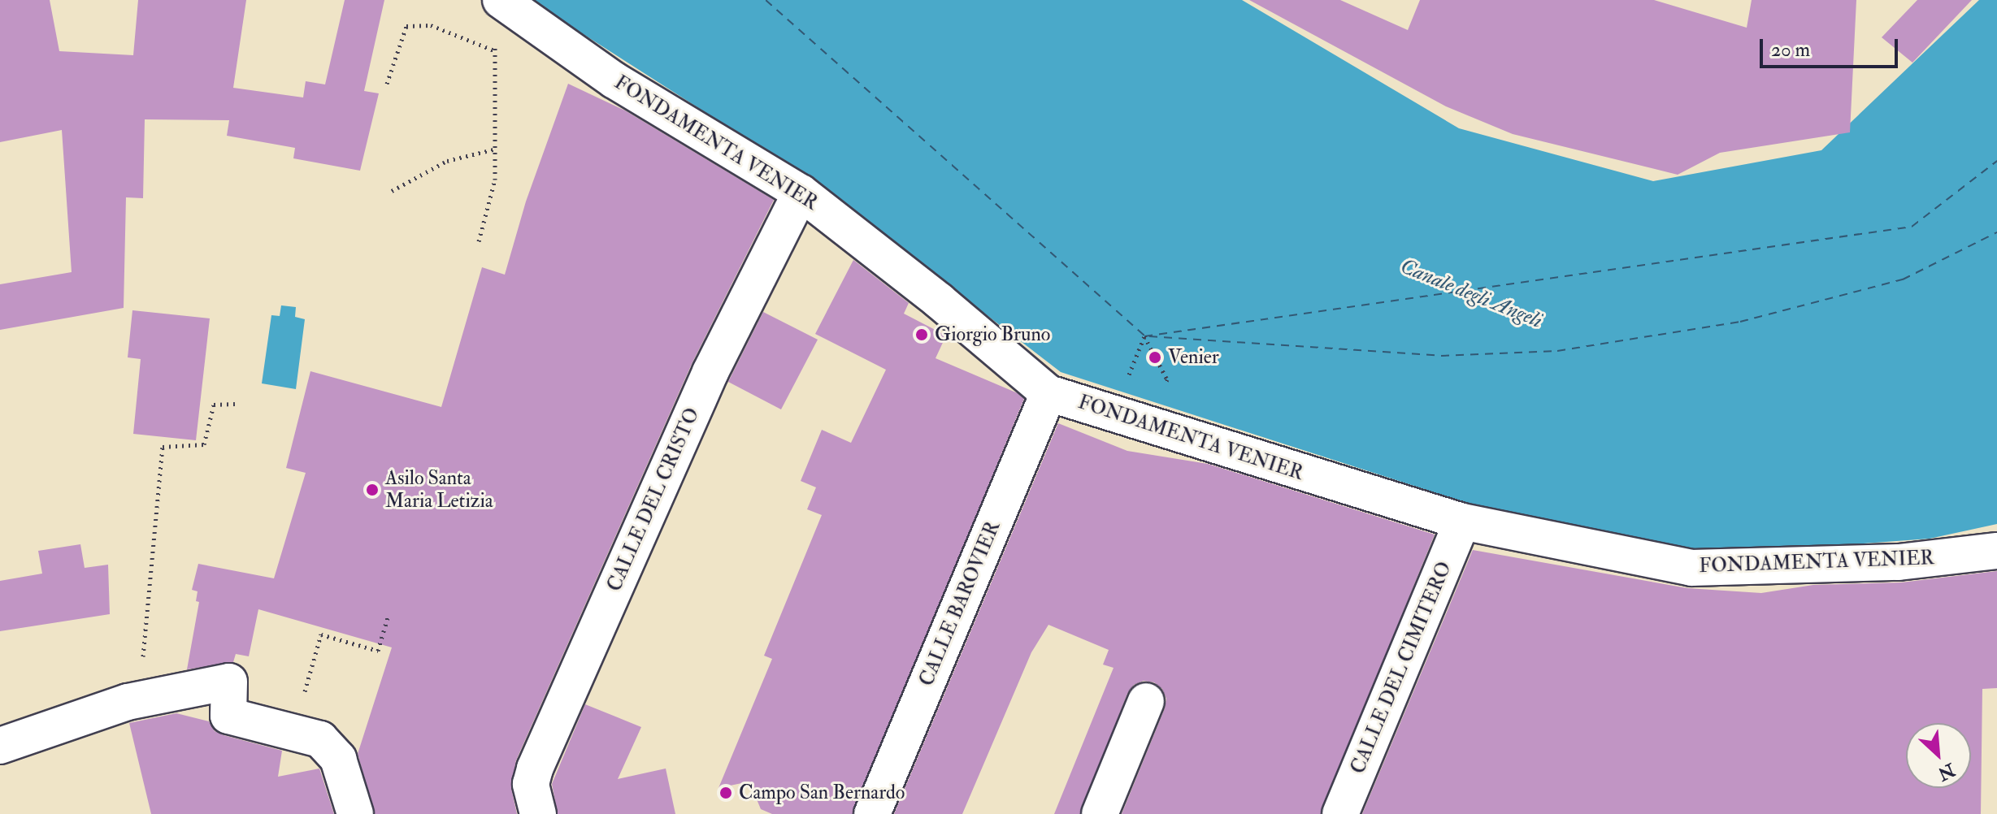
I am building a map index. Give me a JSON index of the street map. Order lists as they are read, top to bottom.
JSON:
{
  "streets": {
    "street": [
      "FONDAMENTA VENIER",
      "CALLE DEL CRISTO",
      "CALLE BAROVIER",
      "CALLE DEL CIMITERO"
    ]
  },
  "crossings": [
    ["FONDAMENTA VENIER", "CALLE DEL CRISTO"],
    ["FONDAMENTA VENIER", "CALLE BAROVIER"],
    ["FONDAMENTA VENIER", "CALLE DEL CIMITERO"]
  ],
  "water": ["Canale degli Angeli"],
  "places": [
    "Giorgio Bruno",
    "Venier",
    "Asilo Santa Maria Letizia",
    "Campo San Bernardo"
  ],
  "scale_bar": "20 m",
  "north": "bottom right"
}
